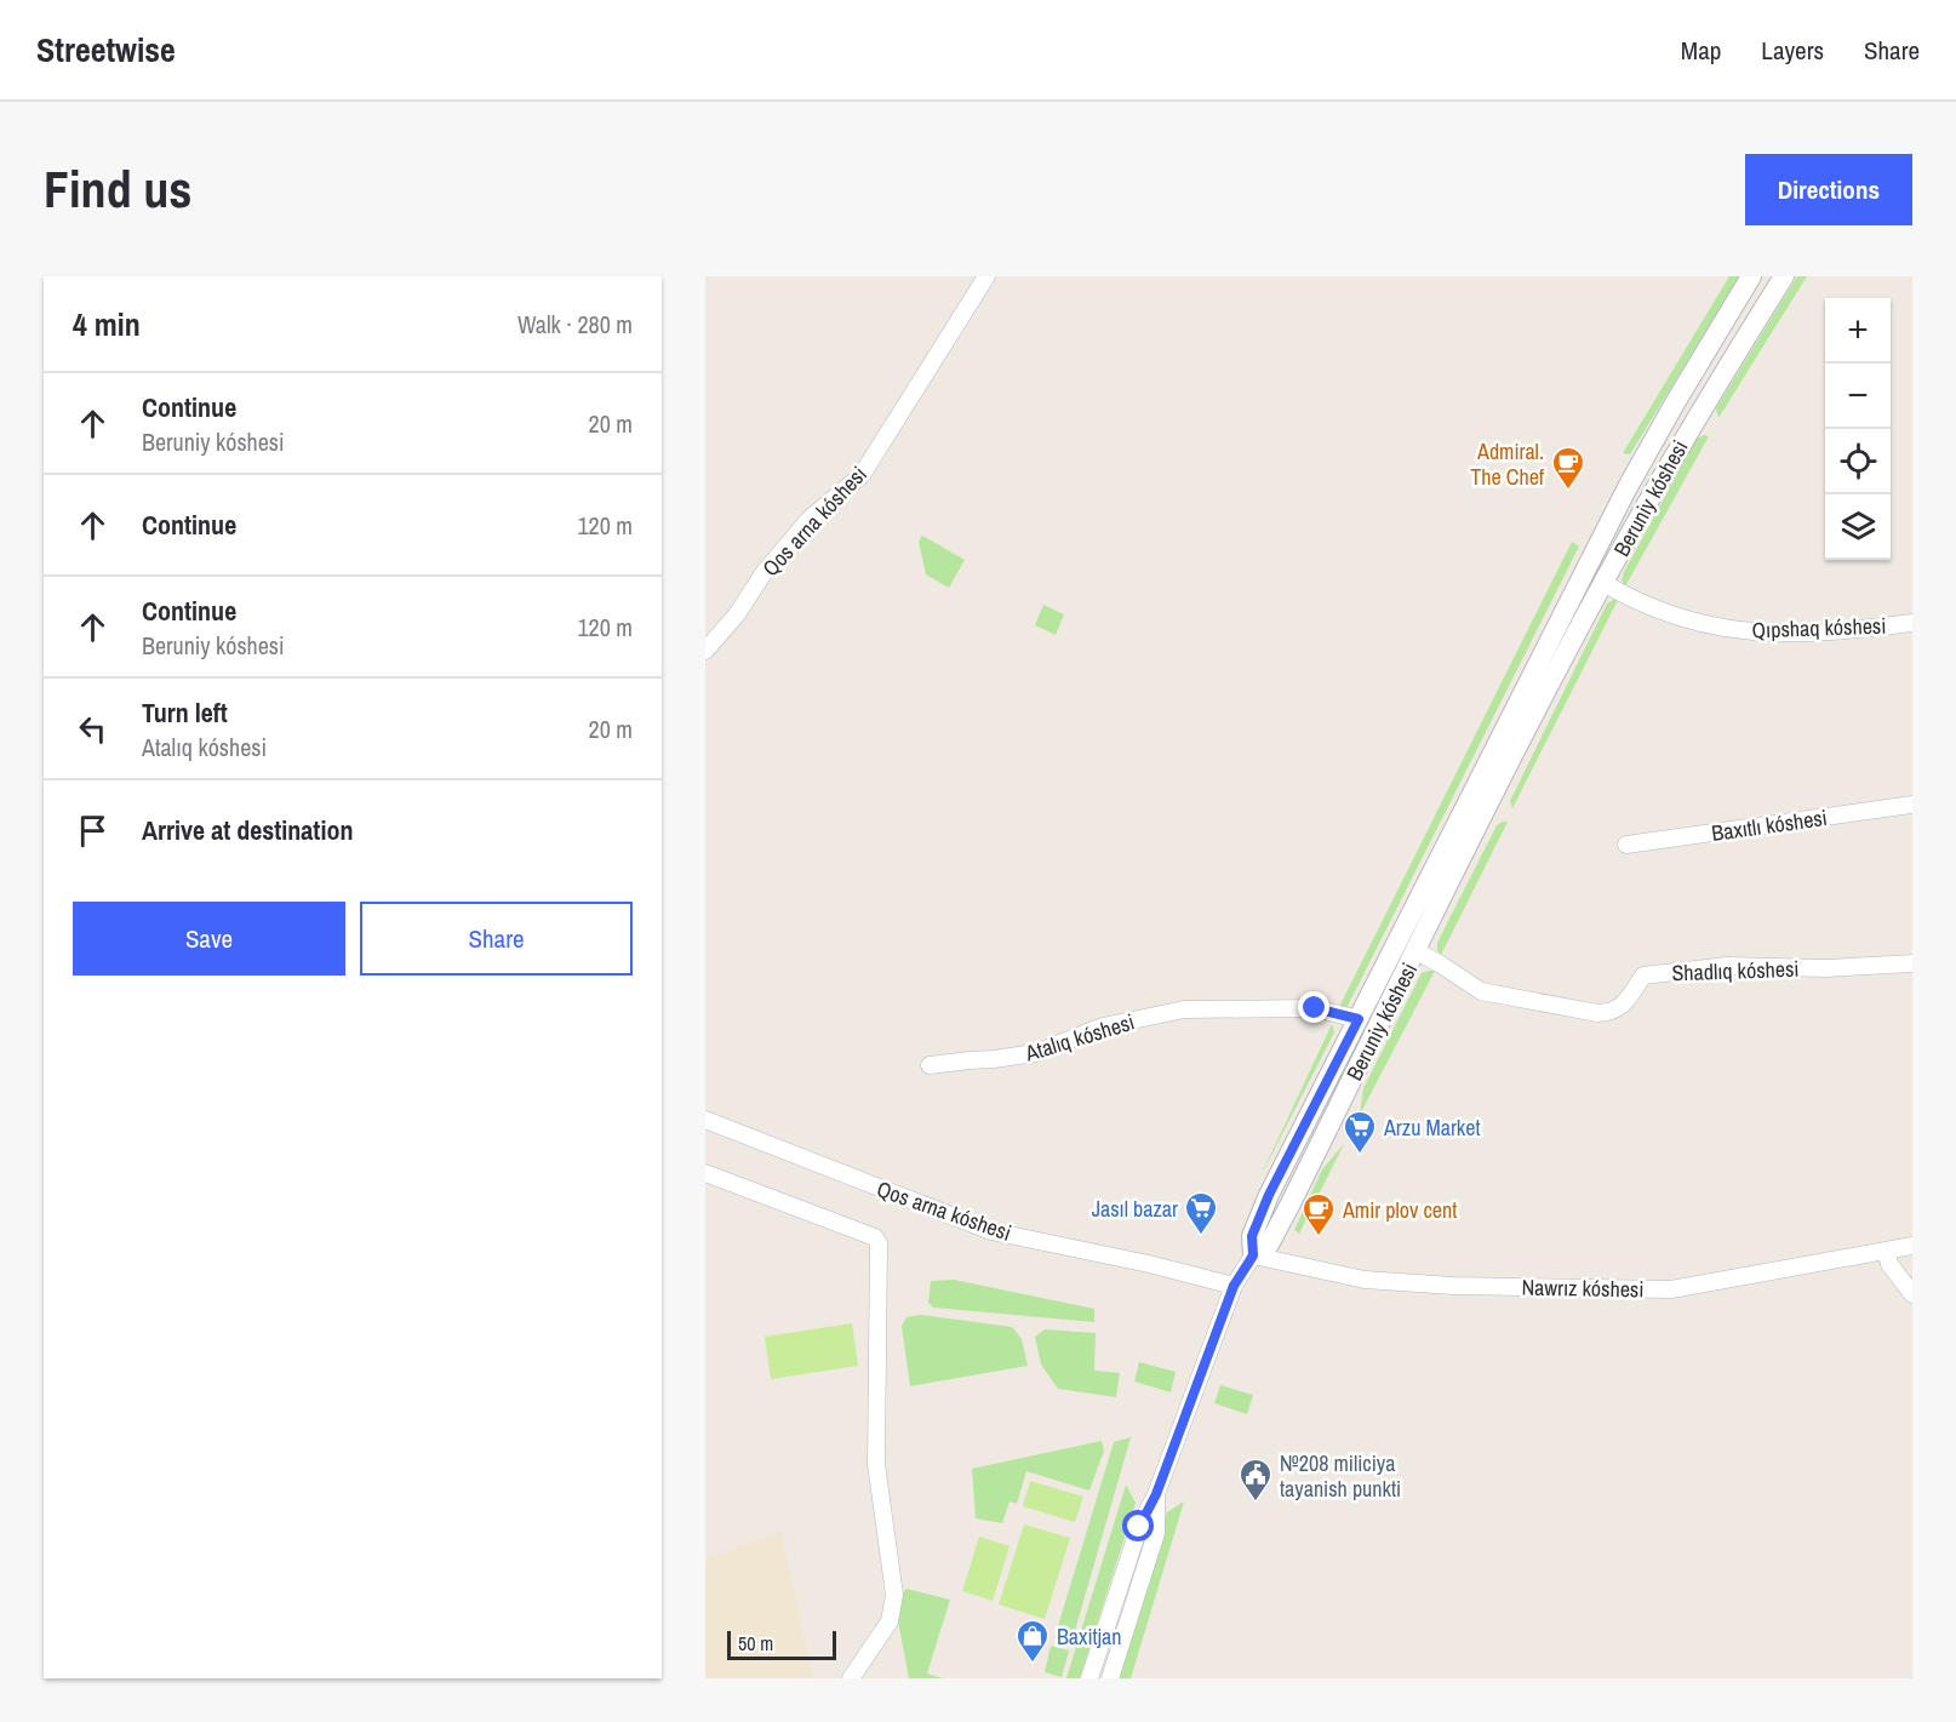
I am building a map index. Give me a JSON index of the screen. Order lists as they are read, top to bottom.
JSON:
{
  "streets": {
    "street": [
      "Beruniy kóshesi",
      "Qos arna kóshesi",
      "Qıpshaq kóshesi",
      "Baxıtlı kóshesi",
      "Shadlıq kóshesi",
      "Atalıq kóshesi",
      "Nawrız kóshesi"
    ]
  },
  "crossings": [
    ["Beruniy kóshesi", "Qıpshaq kóshesi"],
    ["Beruniy kóshesi", "Shadlıq kóshesi"],
    ["Beruniy kóshesi", "Atalıq kóshesi"],
    ["Beruniy kóshesi", "Nawrız kóshesi"]
  ],
  "places": {
    "cafe": ["Admiral. The Chef", "Amir plov cent"],
    "supermarket": ["Arzu Market", "Jasıl bazar"],
    "public building": ["№208 miliciya tayanish punkti"],
    "shop": ["Baxitjan"]
  },
  "scale_bar": "50 m",
  "page": {
    "header": "Streetwise",
    "nav": ["Map", "Layers", "Share"],
    "buttons": [
      "Directions",
      ["Save", "Share"]
    ],
    "title": "Find us",
    "heading": ["4 min", "Walk · 280 m"],
    "map_buttons": ["+", "−"],
    "list": [
      ["Continue", "Beruniy kóshesi", "20 m"],
      ["Continue", "120 m"],
      ["Continue", "Beruniy kóshesi", "120 m"],
      ["Turn left", "Atalıq kóshesi", "20 m"],
      "Arrive at destination"
    ],
    "scale": "50 m"
  }
}
